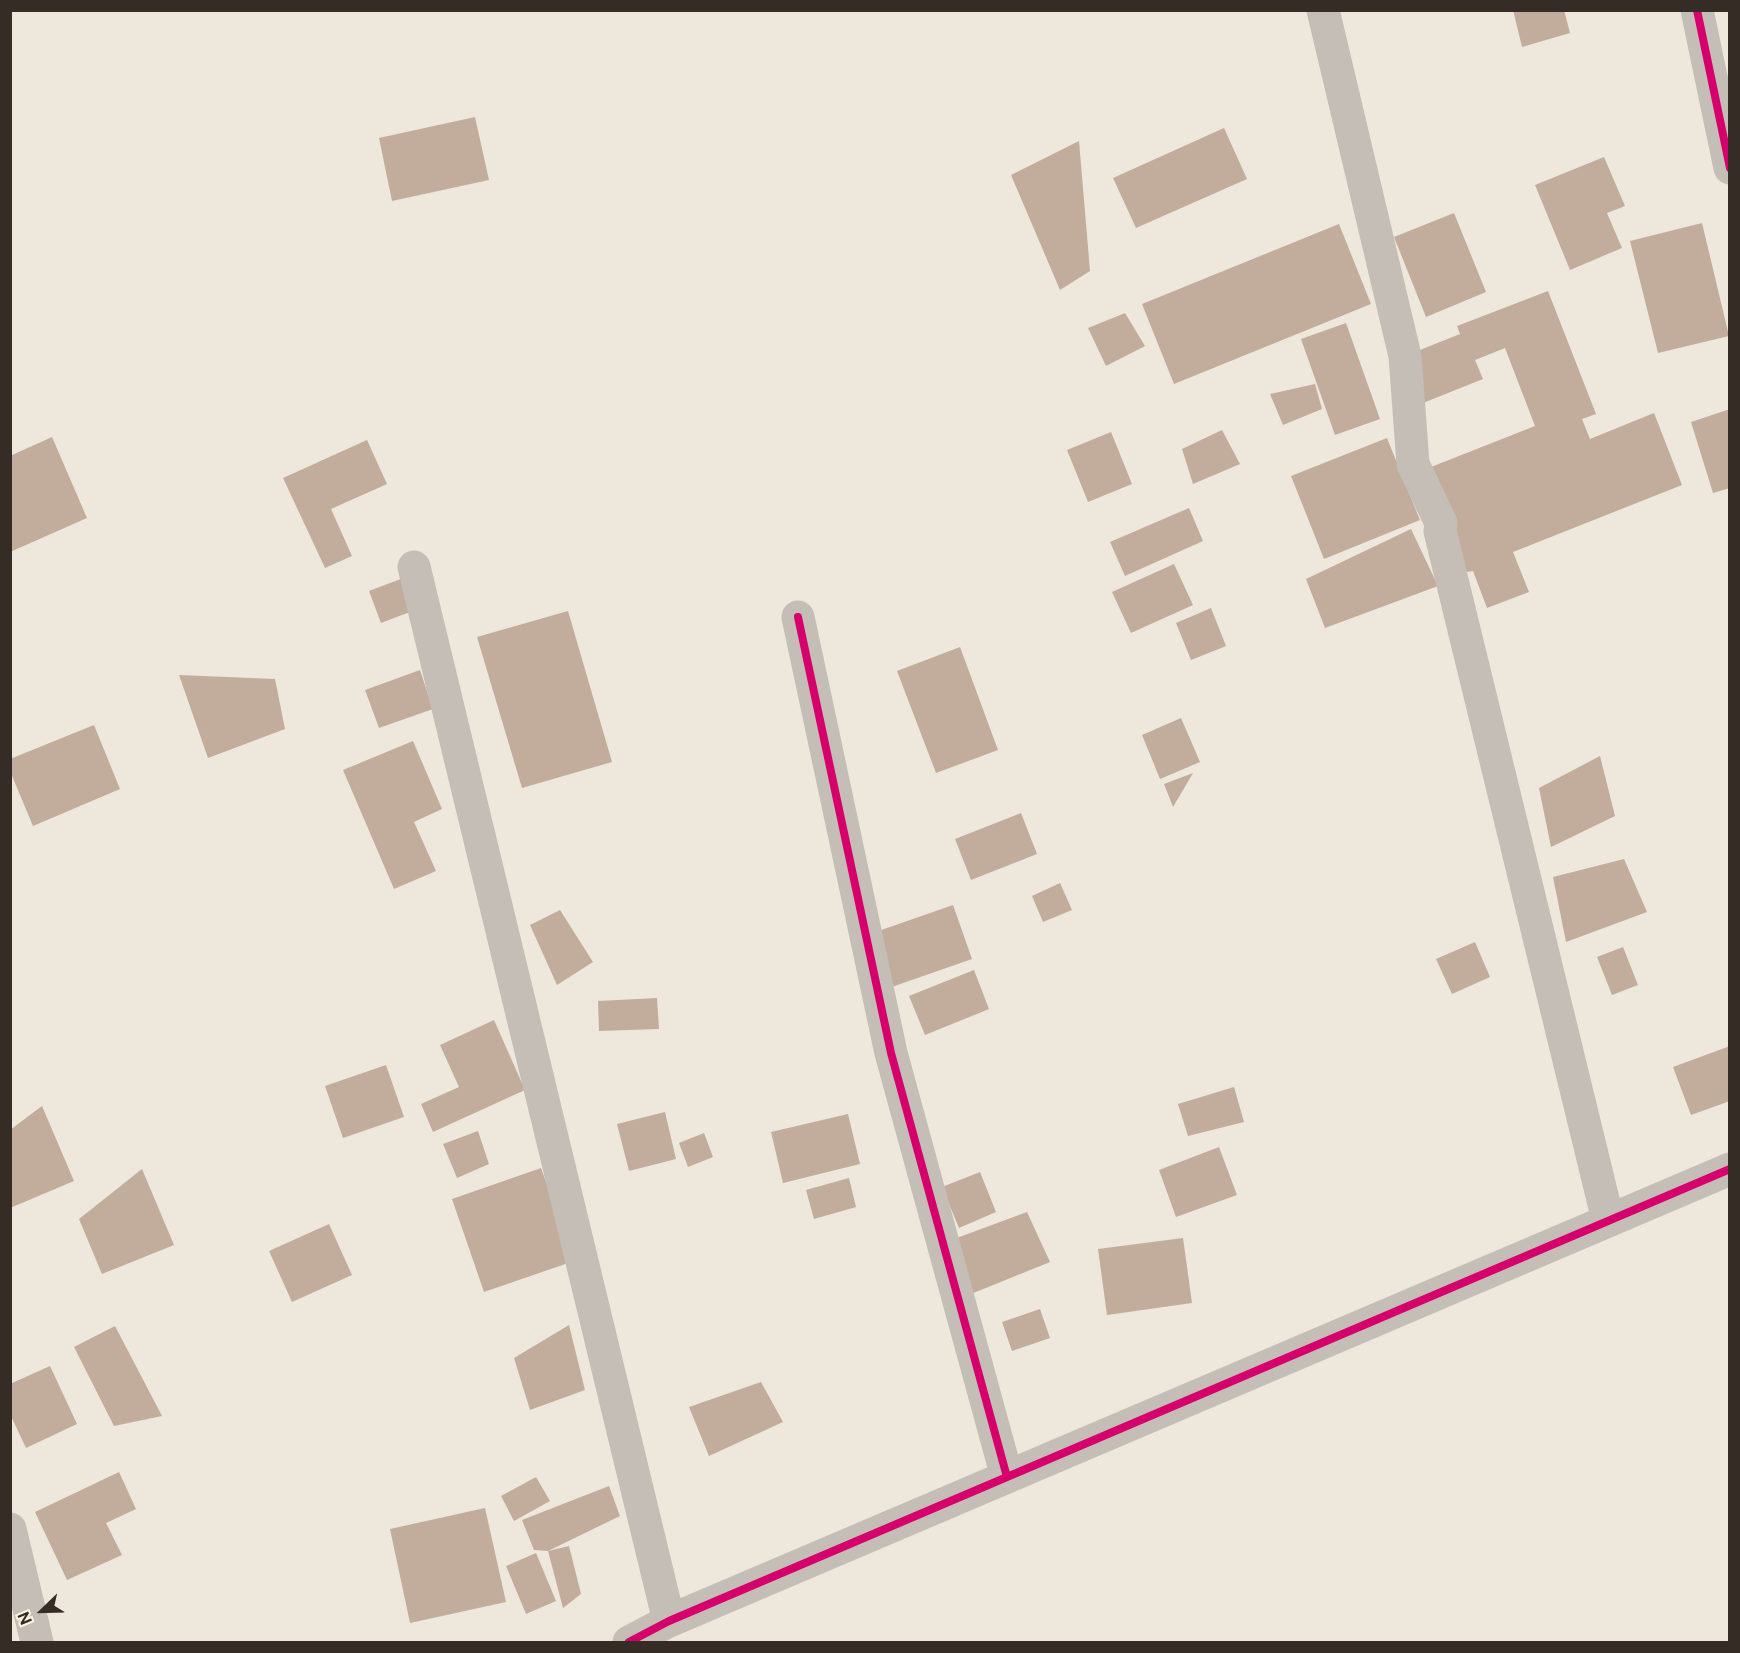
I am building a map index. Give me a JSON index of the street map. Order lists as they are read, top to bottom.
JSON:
{
  "north": "bottom left"
}
